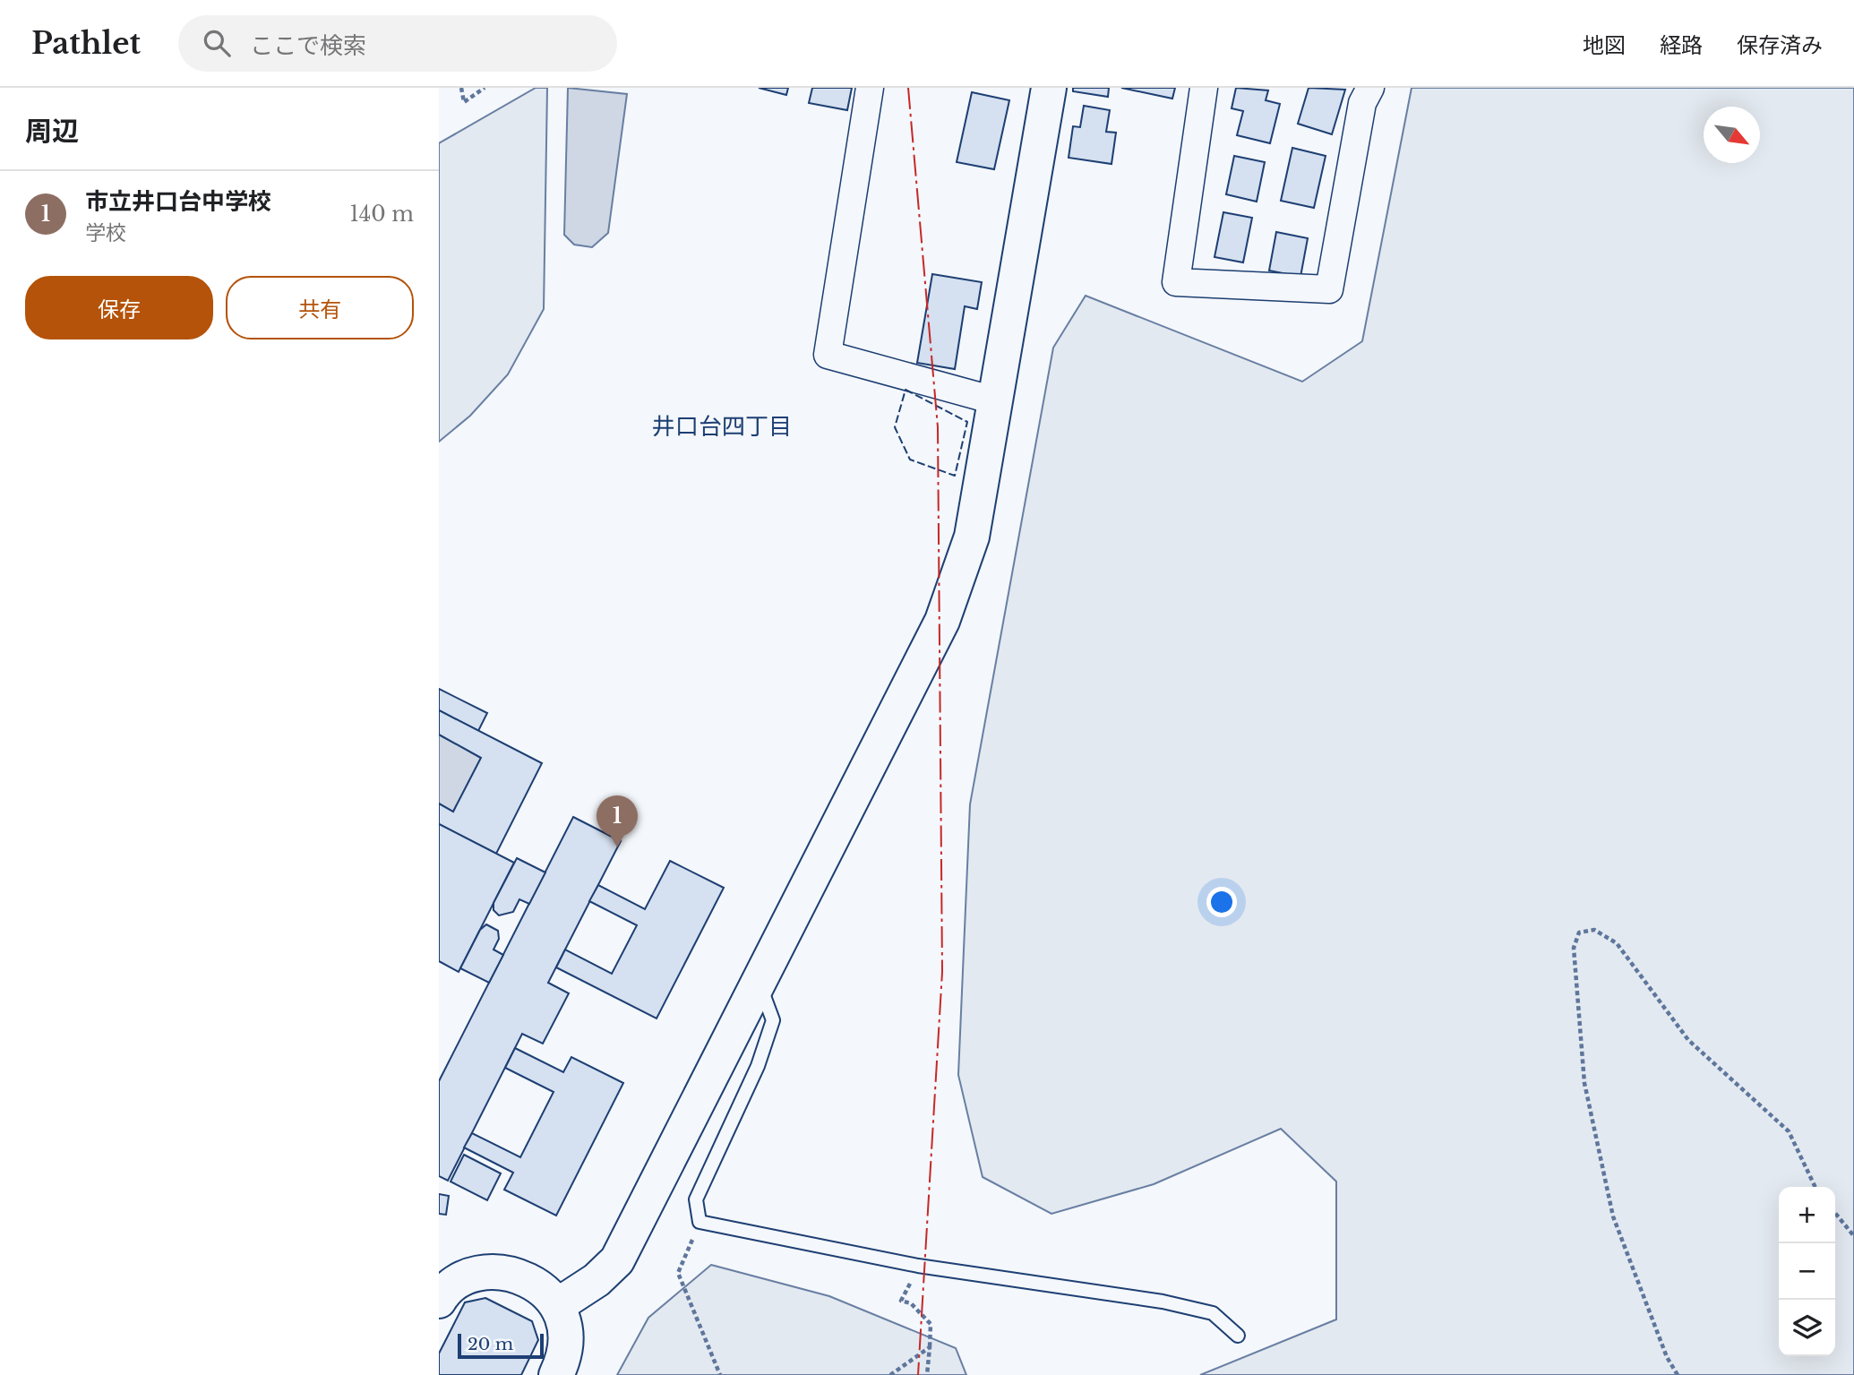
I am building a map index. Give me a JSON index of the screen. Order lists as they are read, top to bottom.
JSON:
{
  "districts": ["井口台四丁目"],
  "scale_bar": "20 m",
  "north": "bottom right",
  "page": {
    "header": "Pathlet",
    "search": "ここで検索",
    "nav": ["地図", "経路", "保存済み"],
    "heading": "周辺",
    "list": [
      {
        "mark": "1",
        "name": "市立井口台中学校",
        "note": "学校",
        "value": "140 m"
      }
    ],
    "buttons": ["保存", "共有"],
    "pins": "1",
    "map_buttons": ["+", "−"],
    "scale": "20 m"
  }
}
